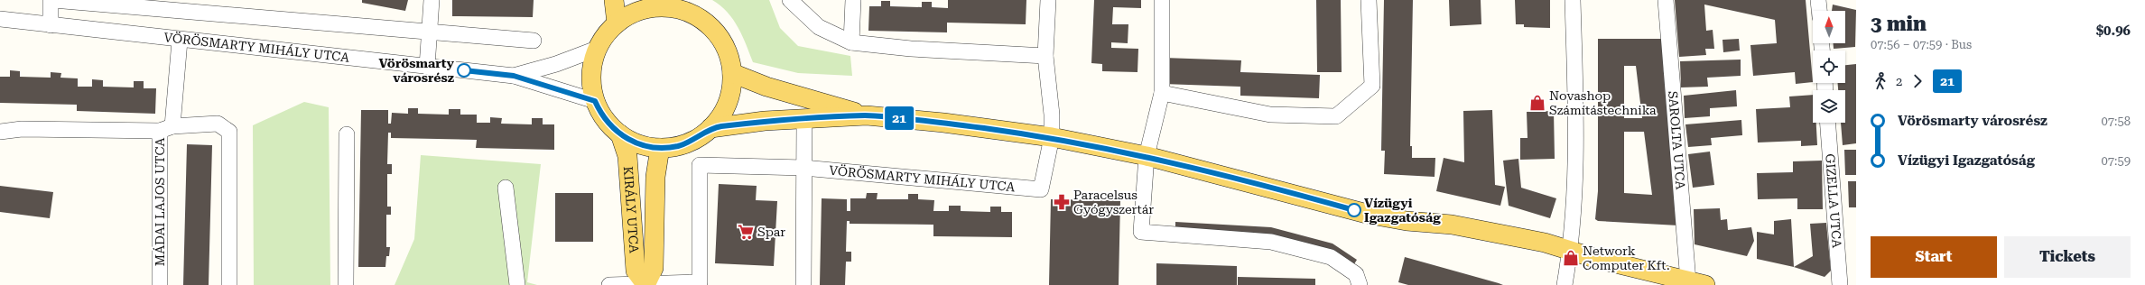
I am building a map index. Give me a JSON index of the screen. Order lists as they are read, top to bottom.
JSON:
{
  "streets": {
    "main road": ["KIRÁLY UTCA"],
    "street": [
      "VÖRÖSMARTY MIHÁLY UTCA",
      "SAROLTA UTCA",
      "GIZELLA UTCA",
      "MÁDAI LAJOS UTCA"
    ]
  },
  "crossings": [
    ["VÖRÖSMARTY MIHÁLY UTCA", "MÁDAI LAJOS UTCA"],
    ["VÖRÖSMARTY MIHÁLY UTCA", "KIRÁLY UTCA"]
  ],
  "places": {
    "other": ["Vörösmarty városrész", "Vízügyi Igazgatóság"],
    "shop": ["Novashop Számítástechnika", "Network Computer Kft."],
    "pharmacy": ["Paracelsus Gyógyszertár"],
    "supermarket": ["Spar"]
  },
  "lines": ["bus line 21"],
  "north": "top",
  "page": {
    "on_map": "21",
    "heading": ["3 min", "07:56 – 07:59 · Bus", "$0.96"],
    "legs": ["2", "21"],
    "list": [
      {
        "name": "Vörösmarty városrész",
        "value": "07:58"
      },
      {
        "name": "Vízügyi Igazgatóság",
        "value": "07:59"
      }
    ],
    "buttons": ["Start", "Tickets"]
  }
}
